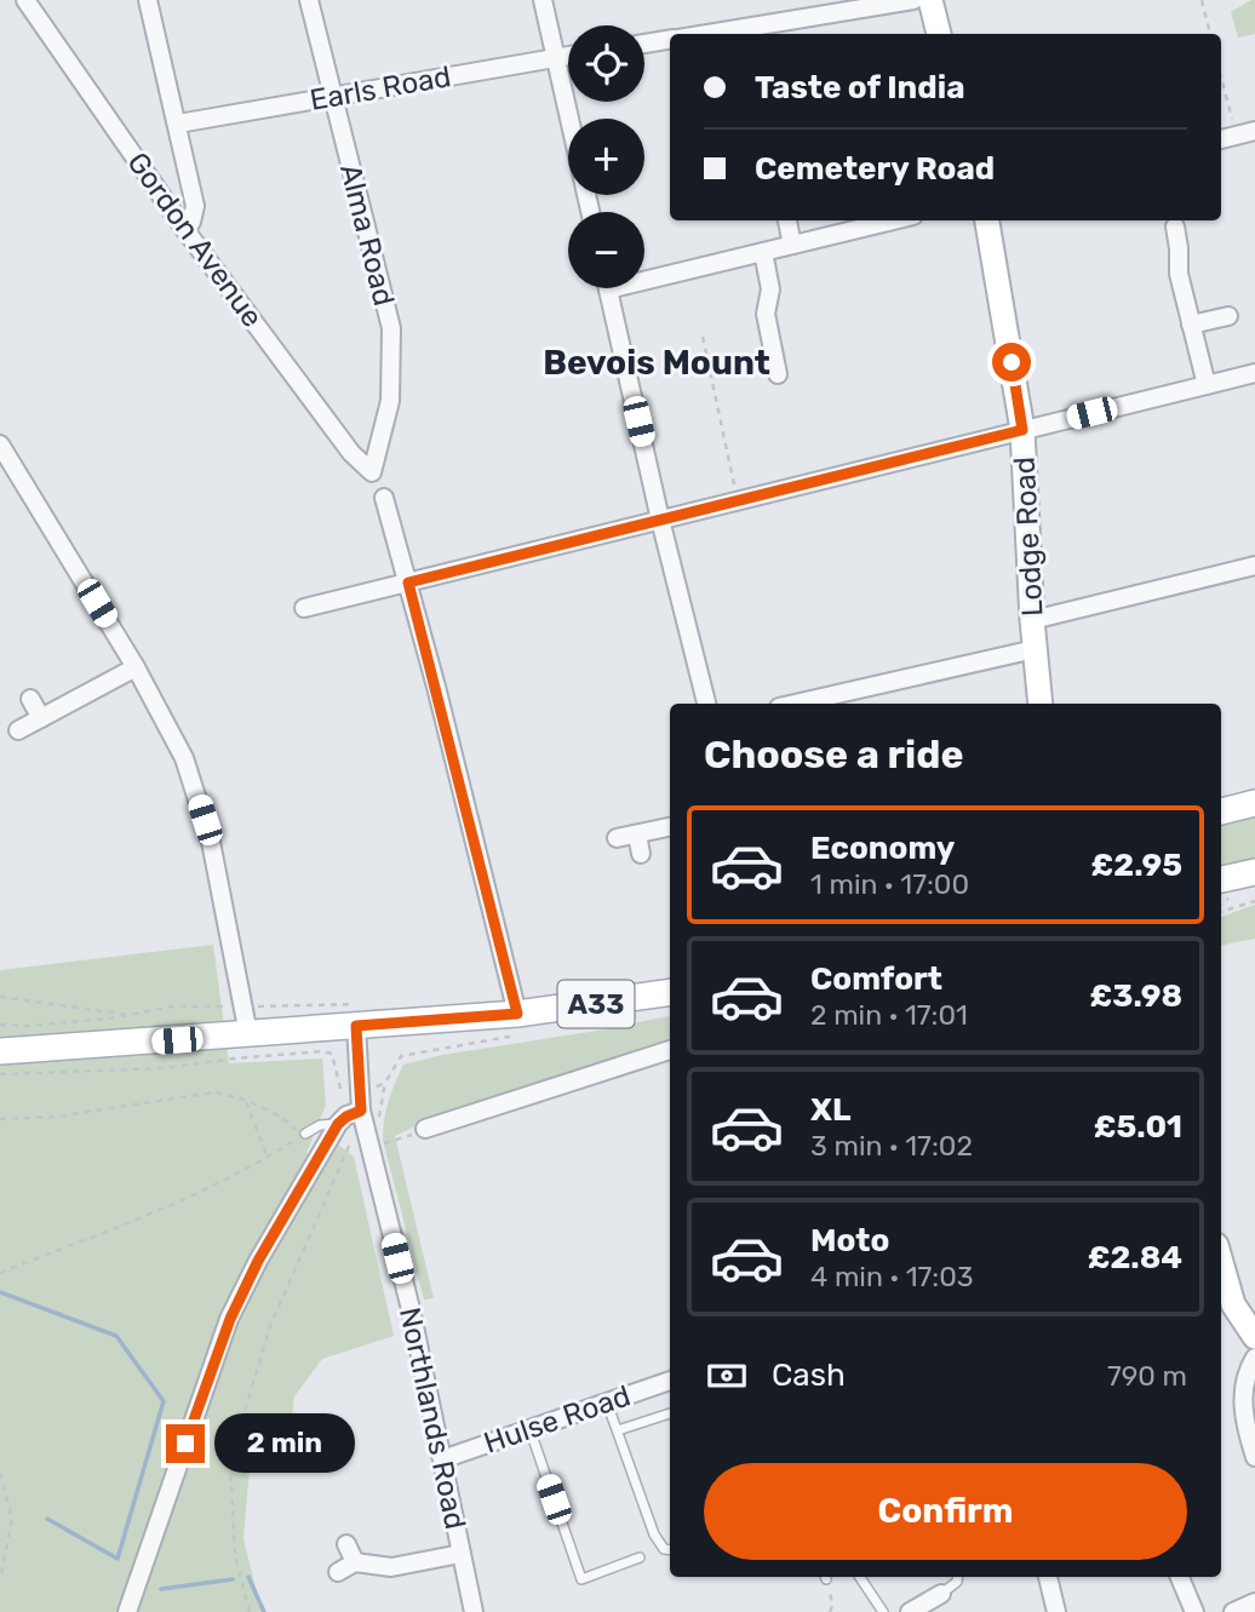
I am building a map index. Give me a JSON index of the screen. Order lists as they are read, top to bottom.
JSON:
{
  "streets": {
    "main road": ["A33"],
    "street": [
      "Earls Road",
      "Alma Road",
      "Gordon Avenue",
      "Lodge Road",
      "Northlands Road",
      "Hulse Road"
    ]
  },
  "crossings": [
    ["Earls Road", "Alma Road"],
    ["Alma Road", "Gordon Avenue"],
    ["A33", "Northlands Road"],
    ["Northlands Road", "Hulse Road"]
  ],
  "districts": ["Bevois Mount"],
  "page": {
    "map_buttons": ["+", "−"],
    "banner": ["Taste of India", "Cemetery Road"],
    "heading": "Choose a ride",
    "list": [
      {
        "name": "Economy",
        "note": "1 min · 17:00",
        "value": "£2.95"
      },
      {
        "name": "Comfort",
        "note": "2 min · 17:01",
        "value": "£3.98"
      },
      {
        "name": "XL",
        "note": "3 min · 17:02",
        "value": "£5.01"
      },
      {
        "name": "Moto",
        "note": "4 min · 17:03",
        "value": "£2.84"
      }
    ],
    "pay": ["Cash", "790 m"],
    "bubble": "2 min",
    "buttons": "Confirm"
  }
}
